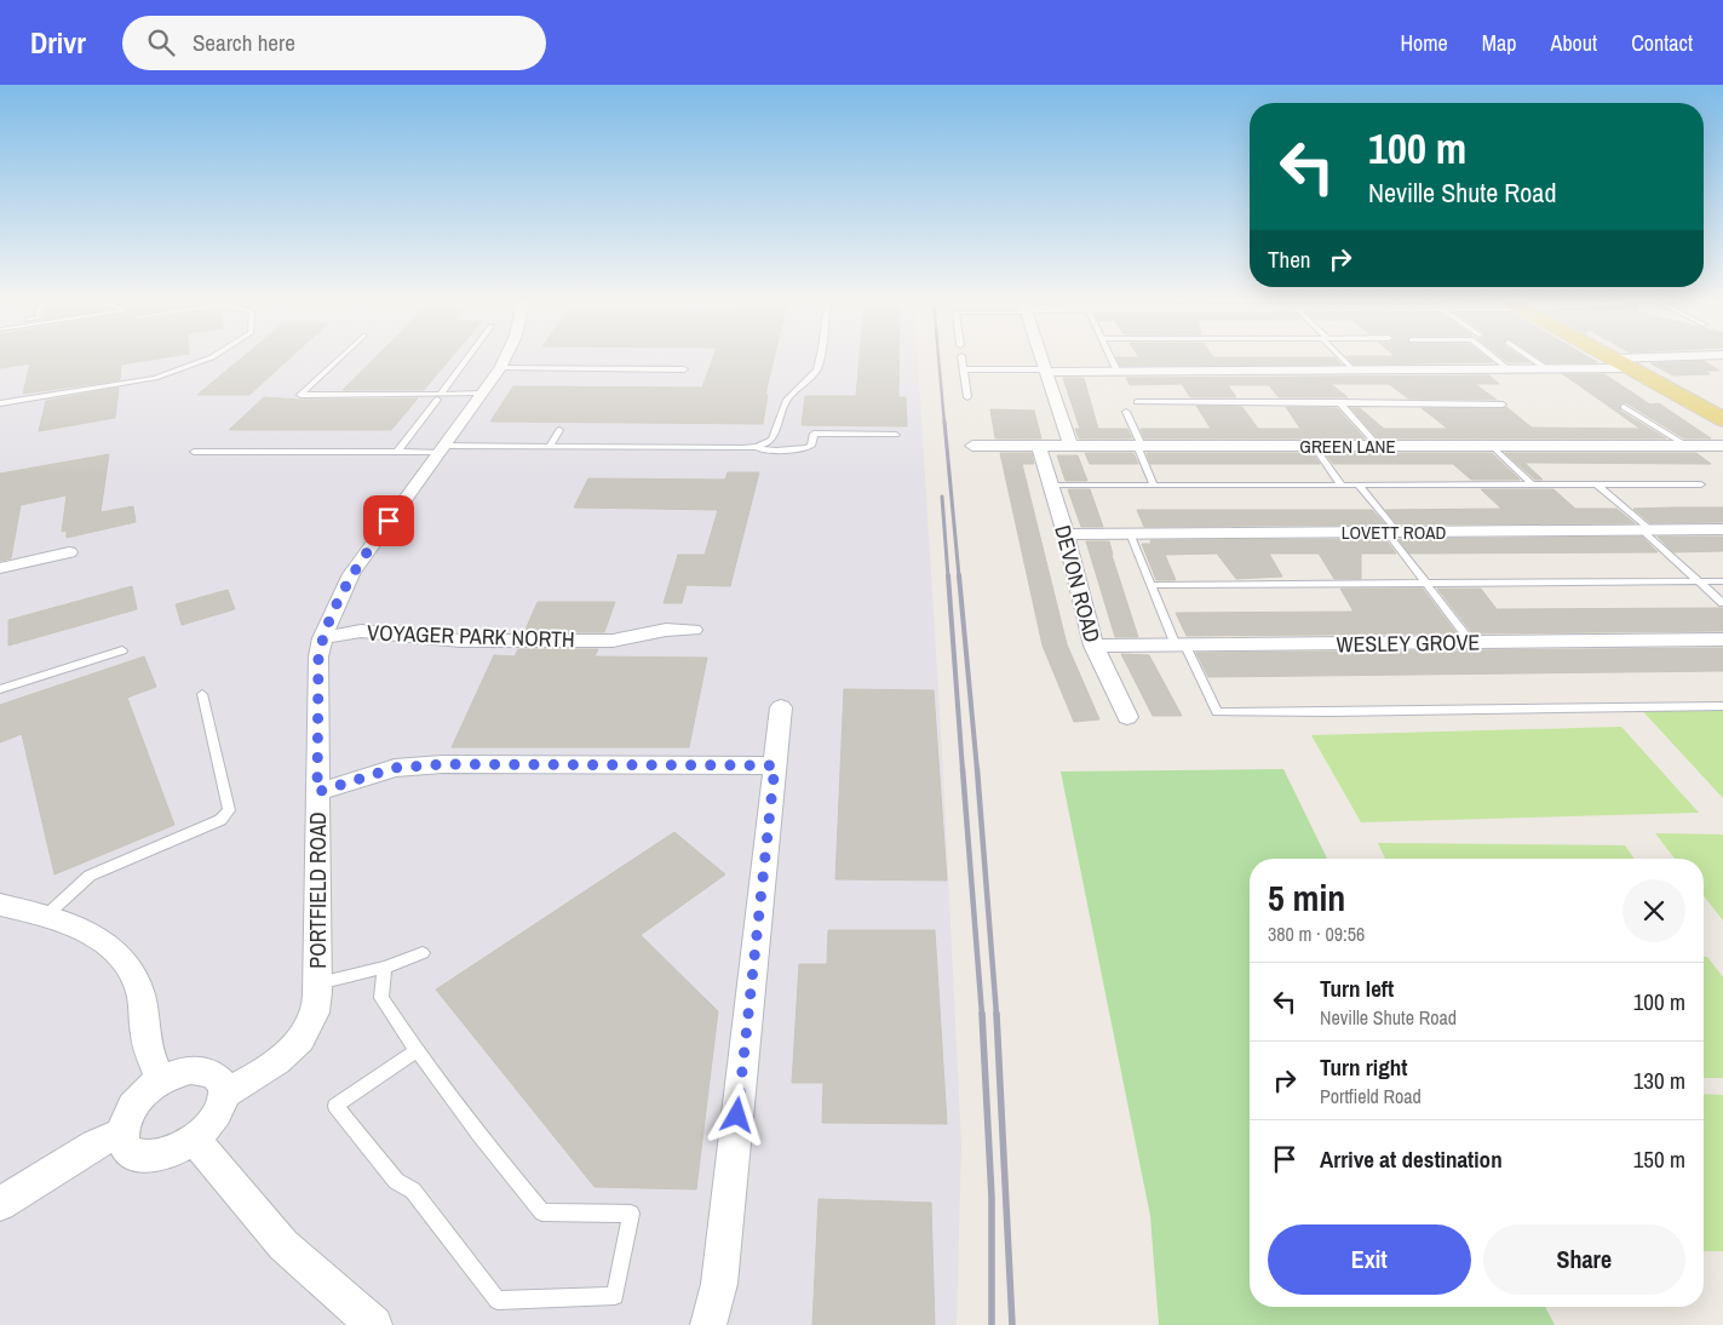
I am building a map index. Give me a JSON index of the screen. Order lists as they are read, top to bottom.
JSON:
{
  "streets": {
    "street": [
      "GREEN LANE",
      "LOVETT ROAD",
      "DEVON ROAD",
      "VOYAGER PARK NORTH",
      "WESLEY GROVE",
      "PORTFIELD ROAD"
    ]
  },
  "crossings": [
    ["GREEN LANE", "DEVON ROAD"],
    ["LOVETT ROAD", "DEVON ROAD"],
    ["DEVON ROAD", "WESLEY GROVE"],
    ["VOYAGER PARK NORTH", "PORTFIELD ROAD"]
  ],
  "page": {
    "header": "Drivr",
    "search": "Search here",
    "nav": [
      "Home",
      "Map",
      "About",
      "Contact"
    ],
    "turn": ["100 m", "Neville Shute Road"],
    "then": "Then",
    "heading": ["5 min", "380 m · 09:56"],
    "list": [
      {
        "name": "Turn left",
        "note": "Neville Shute Road",
        "value": "100 m"
      },
      {
        "name": "Turn right",
        "note": "Portfield Road",
        "value": "130 m"
      },
      {
        "name": "Arrive at destination",
        "value": "150 m"
      }
    ],
    "buttons": ["Exit", "Share"]
  }
}
